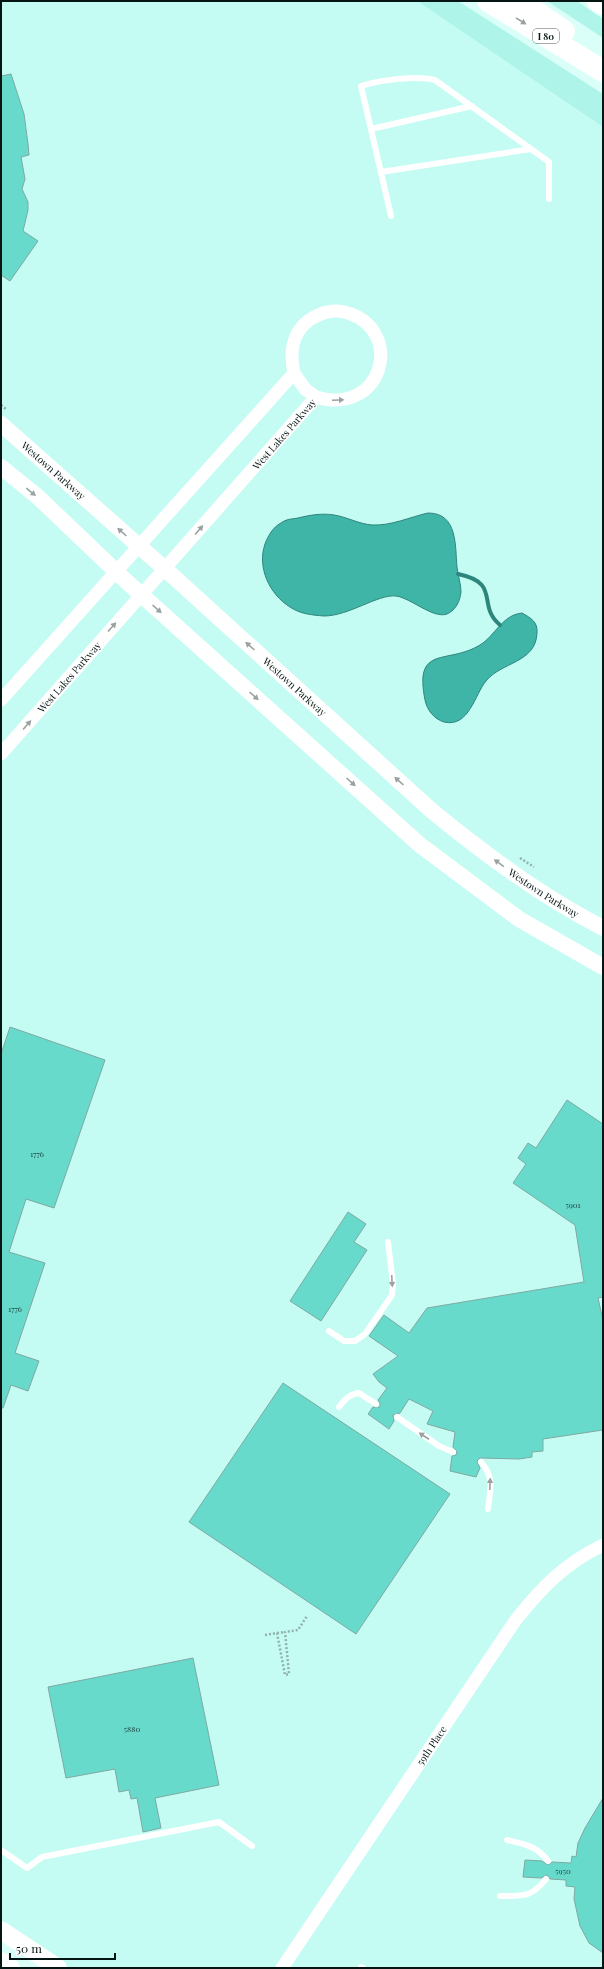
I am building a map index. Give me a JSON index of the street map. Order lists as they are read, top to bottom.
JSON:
{
  "streets": {
    "highway": ["I 80"],
    "street": ["West Lakes Parkway", "Westown Parkway", "59th Place"]
  },
  "crossings": [
    ["West Lakes Parkway", "Westown Parkway"]
  ],
  "house_numbers": [
    "1776",
    "5901",
    "1776",
    "5880",
    "5950"
  ],
  "scale_bar": "50 m"
}
